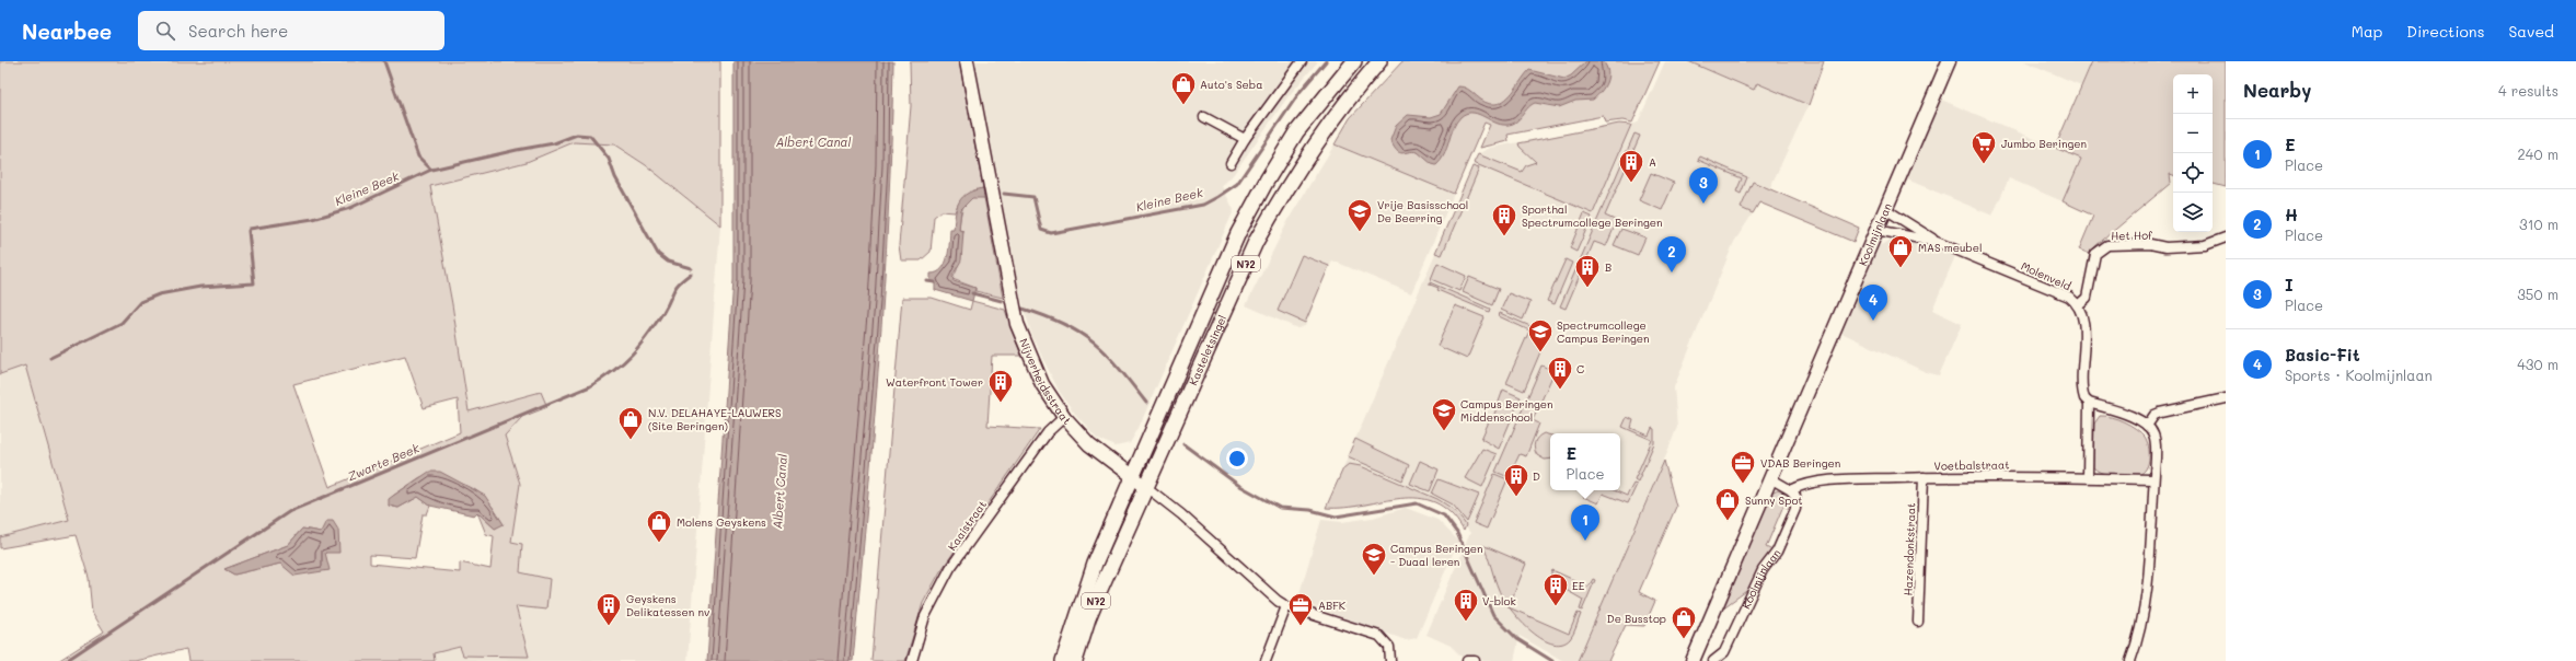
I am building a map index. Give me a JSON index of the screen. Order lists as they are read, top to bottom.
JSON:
{
  "streets": {
    "main road": ["N72", "Kasteletsingel"],
    "street": [
      "Koolmijnlaan",
      "Het Hof",
      "Molenveld",
      "Nijverheidsstraat",
      "Voetbalstraat",
      "Kaaistraat",
      "Hazendonkstraat"
    ]
  },
  "crossings": [
    ["Koolmijnlaan", "Voetbalstraat"],
    ["Het Hof", "Molenveld"],
    ["Kasteletsingel", "Nijverheidsstraat"],
    ["Nijverheidsstraat", "Kaaistraat"],
    ["Voetbalstraat", "Hazendonkstraat"]
  ],
  "water": ["Albert Canal", "Kleine Beek", "Zwarte Beek"],
  "places": {
    "shop": [
      "Auto's Seba",
      "MAS meubel",
      "N.V. DELAHAYE-LAUWERS (Site Beringen)",
      "Sunny Spot",
      "Molens Geyskens",
      "De Busstop"
    ],
    "supermarket": ["Jumbo Beringen"],
    "building": [
      "A",
      "Sporthal Spectrumcollege Beringen",
      "B",
      "C",
      "Waterfront Tower",
      "D",
      "EE",
      "V-blok",
      "Geyskens Delikatessen nv"
    ],
    "school or university": [
      "Vrije Basisschool De Beerring",
      "Spectrumcollege Campus Beringen",
      "Campus Beringen Middenschool",
      "Campus Beringen - Duaal leren"
    ],
    "office": ["VDAB Beringen", "ABFK"]
  },
  "page": {
    "header": "Nearbee",
    "search": "Search here",
    "nav": ["Map", "Directions", "Saved"],
    "heading": ["Nearby", "4 results"],
    "map_buttons": ["+", "−"],
    "list": [
      {
        "mark": "1",
        "name": "E",
        "note": "Place",
        "value": "240 m"
      },
      {
        "mark": "2",
        "name": "H",
        "note": "Place",
        "value": "310 m"
      },
      {
        "mark": "3",
        "name": "I",
        "note": "Place",
        "value": "350 m"
      },
      {
        "mark": "4",
        "name": "Basic-Fit",
        "note": "Sports · Koolmijnlaan",
        "value": "430 m"
      }
    ],
    "pins": [
      "3",
      "2",
      "4",
      "1"
    ],
    "popup": ["E", "Place"]
  }
}
